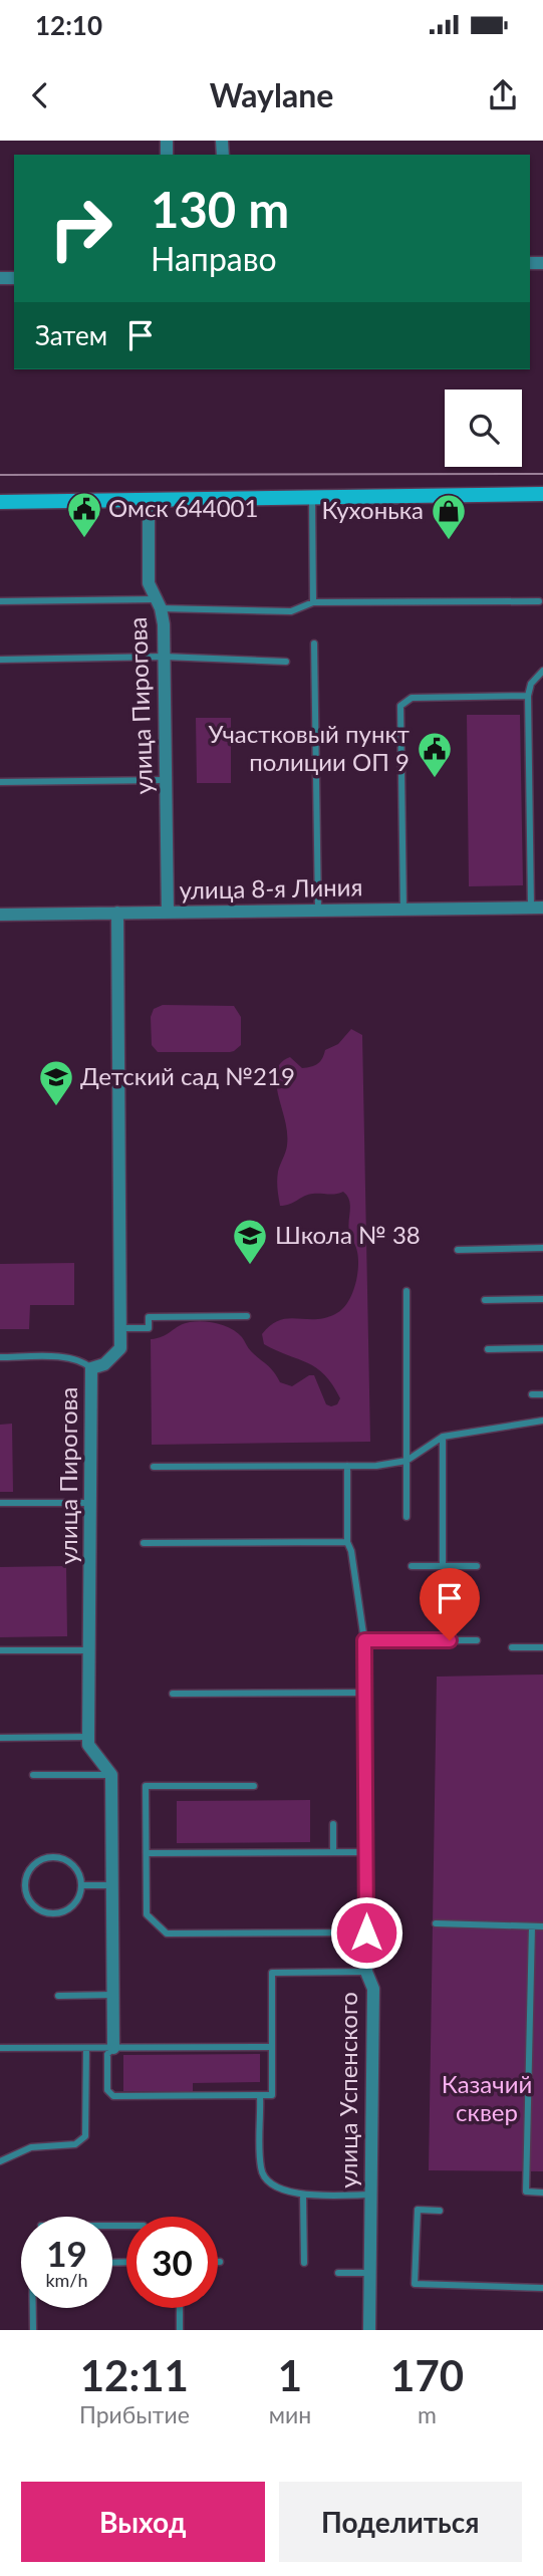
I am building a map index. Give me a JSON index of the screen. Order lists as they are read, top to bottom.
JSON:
{
  "streets": {
    "street": ["улица Пирогова", "улица 8-я Линия", "улица Успенского"]
  },
  "crossings": [
    ["улица Пирогова", "улица 8-я Линия"]
  ],
  "parks": ["Казачий сквер"],
  "places": {
    "public building": ["Омск 644001", "Участковый пункт полиции ОП 9"],
    "shop": ["Кухонька"],
    "school or university": ["Детский сад №219", "Школа № 38"]
  },
  "page": {
    "status": "12:10",
    "header": "Waylane",
    "turn": ["130 m", "Направо"],
    "then": "Затем",
    "speed": "19 km/h",
    "limit": "30",
    "eta": [
      "12:11",
      "Прибытие",
      "1",
      "мин",
      "170",
      "m"
    ],
    "buttons": ["Выход", "Поделиться"]
  }
}
